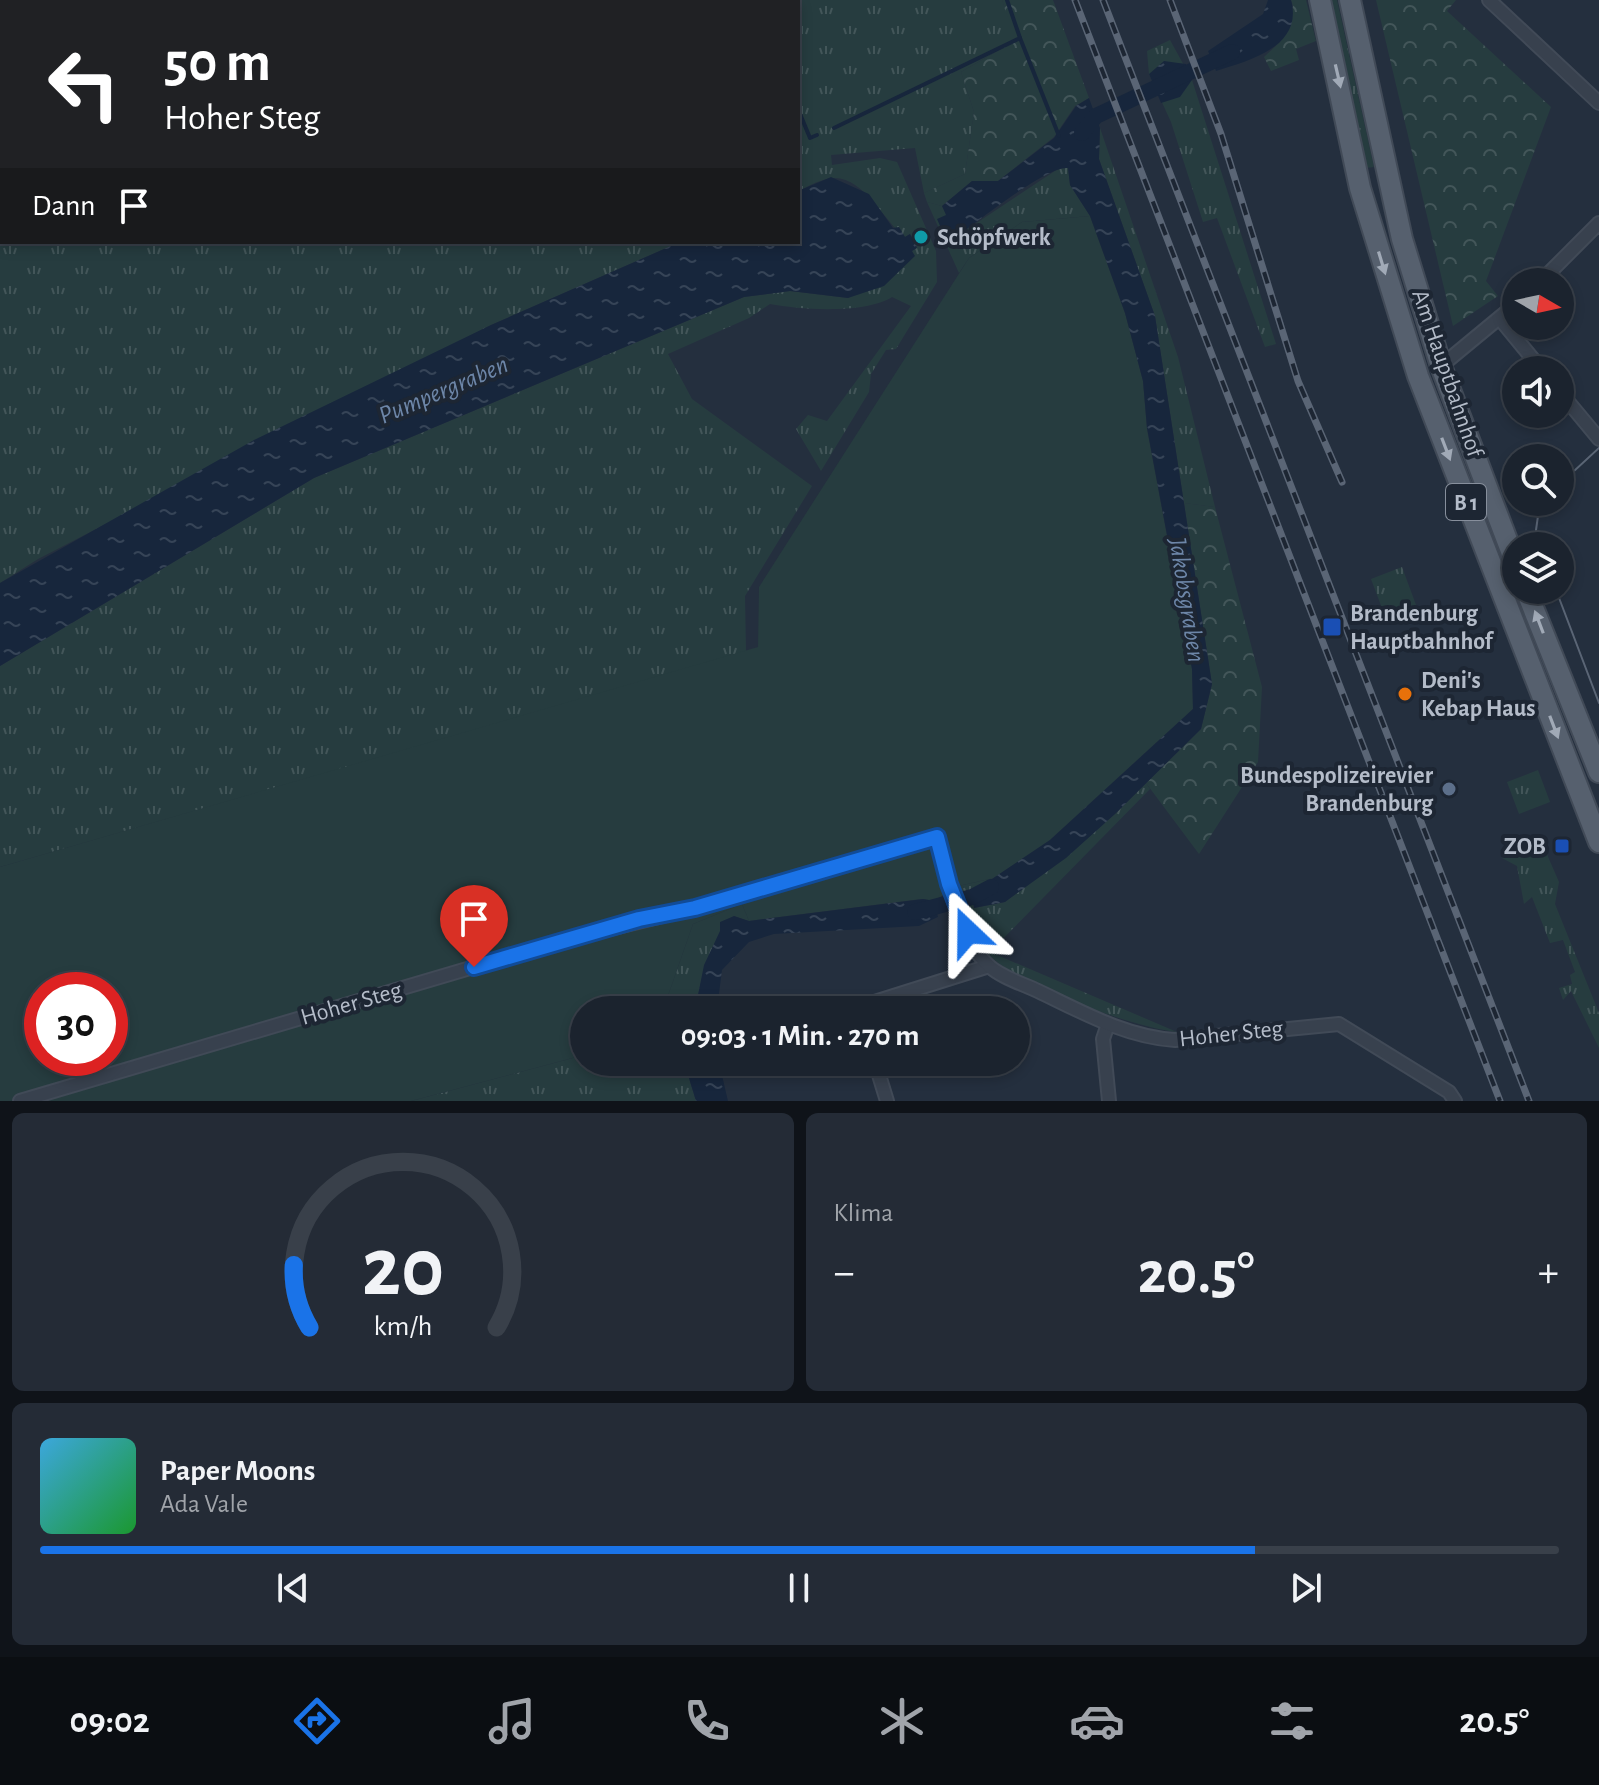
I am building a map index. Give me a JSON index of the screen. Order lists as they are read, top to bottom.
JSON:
{
  "streets": {
    "main road": ["Am Hauptbahnhof", "B 1"],
    "street": ["Hoher Steg"]
  },
  "water": ["Pumpergraben", "Jakobsgraben"],
  "places": {
    "other": ["Schöpfwerk", "Deni's Kebap Haus", "Bundespolizeirevier Brandenburg"],
    "transit": ["Brandenburg Hauptbahnhof", "ZOB"]
  },
  "north": "right",
  "page": {
    "turn": ["50 m", "Hoher Steg"],
    "then": "Dann",
    "limit": "30",
    "trip": "09:03 · 1 Min. · 270 m",
    "tile": "Klima",
    "heat": ["−", "20.5°", "+"],
    "song": ["Paper Moons", "Ada Vale"],
    "tabs": ["09:02", "20.5°"],
    "gauge": ["20", "km/h"]
  }
}
